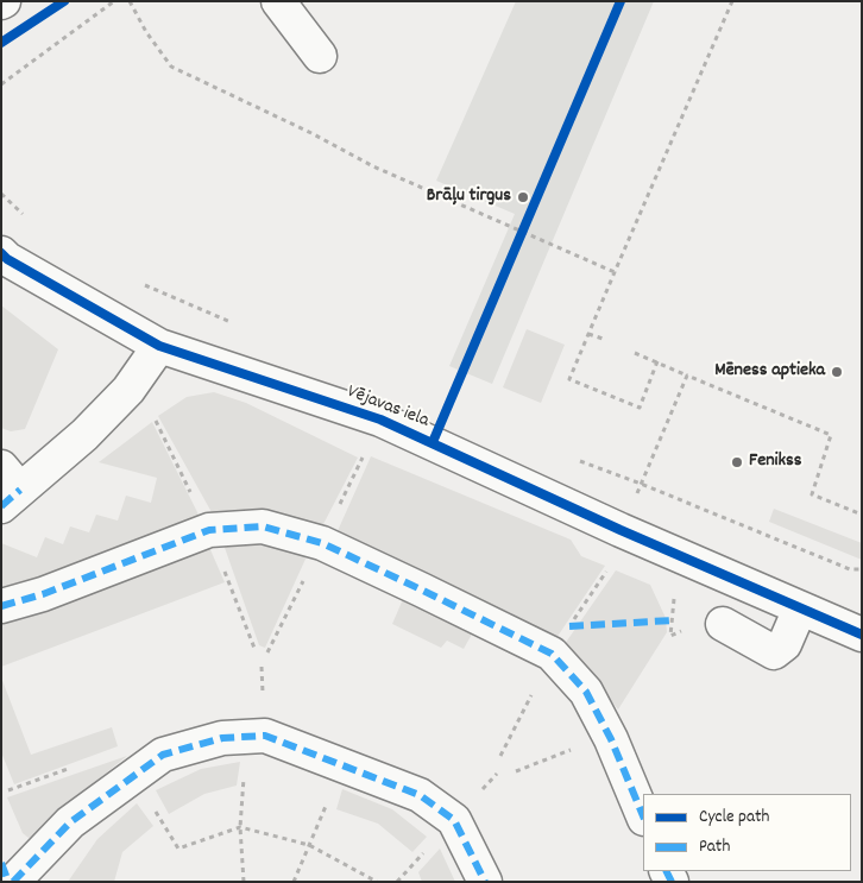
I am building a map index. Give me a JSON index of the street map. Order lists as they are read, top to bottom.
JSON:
{
  "streets": {
    "street": ["Vējavas iela"]
  },
  "places": ["Brāļu tirgus", "Mēness aptieka", "Fenikss"],
  "legend": ["Cycle path", "Path"]
}
